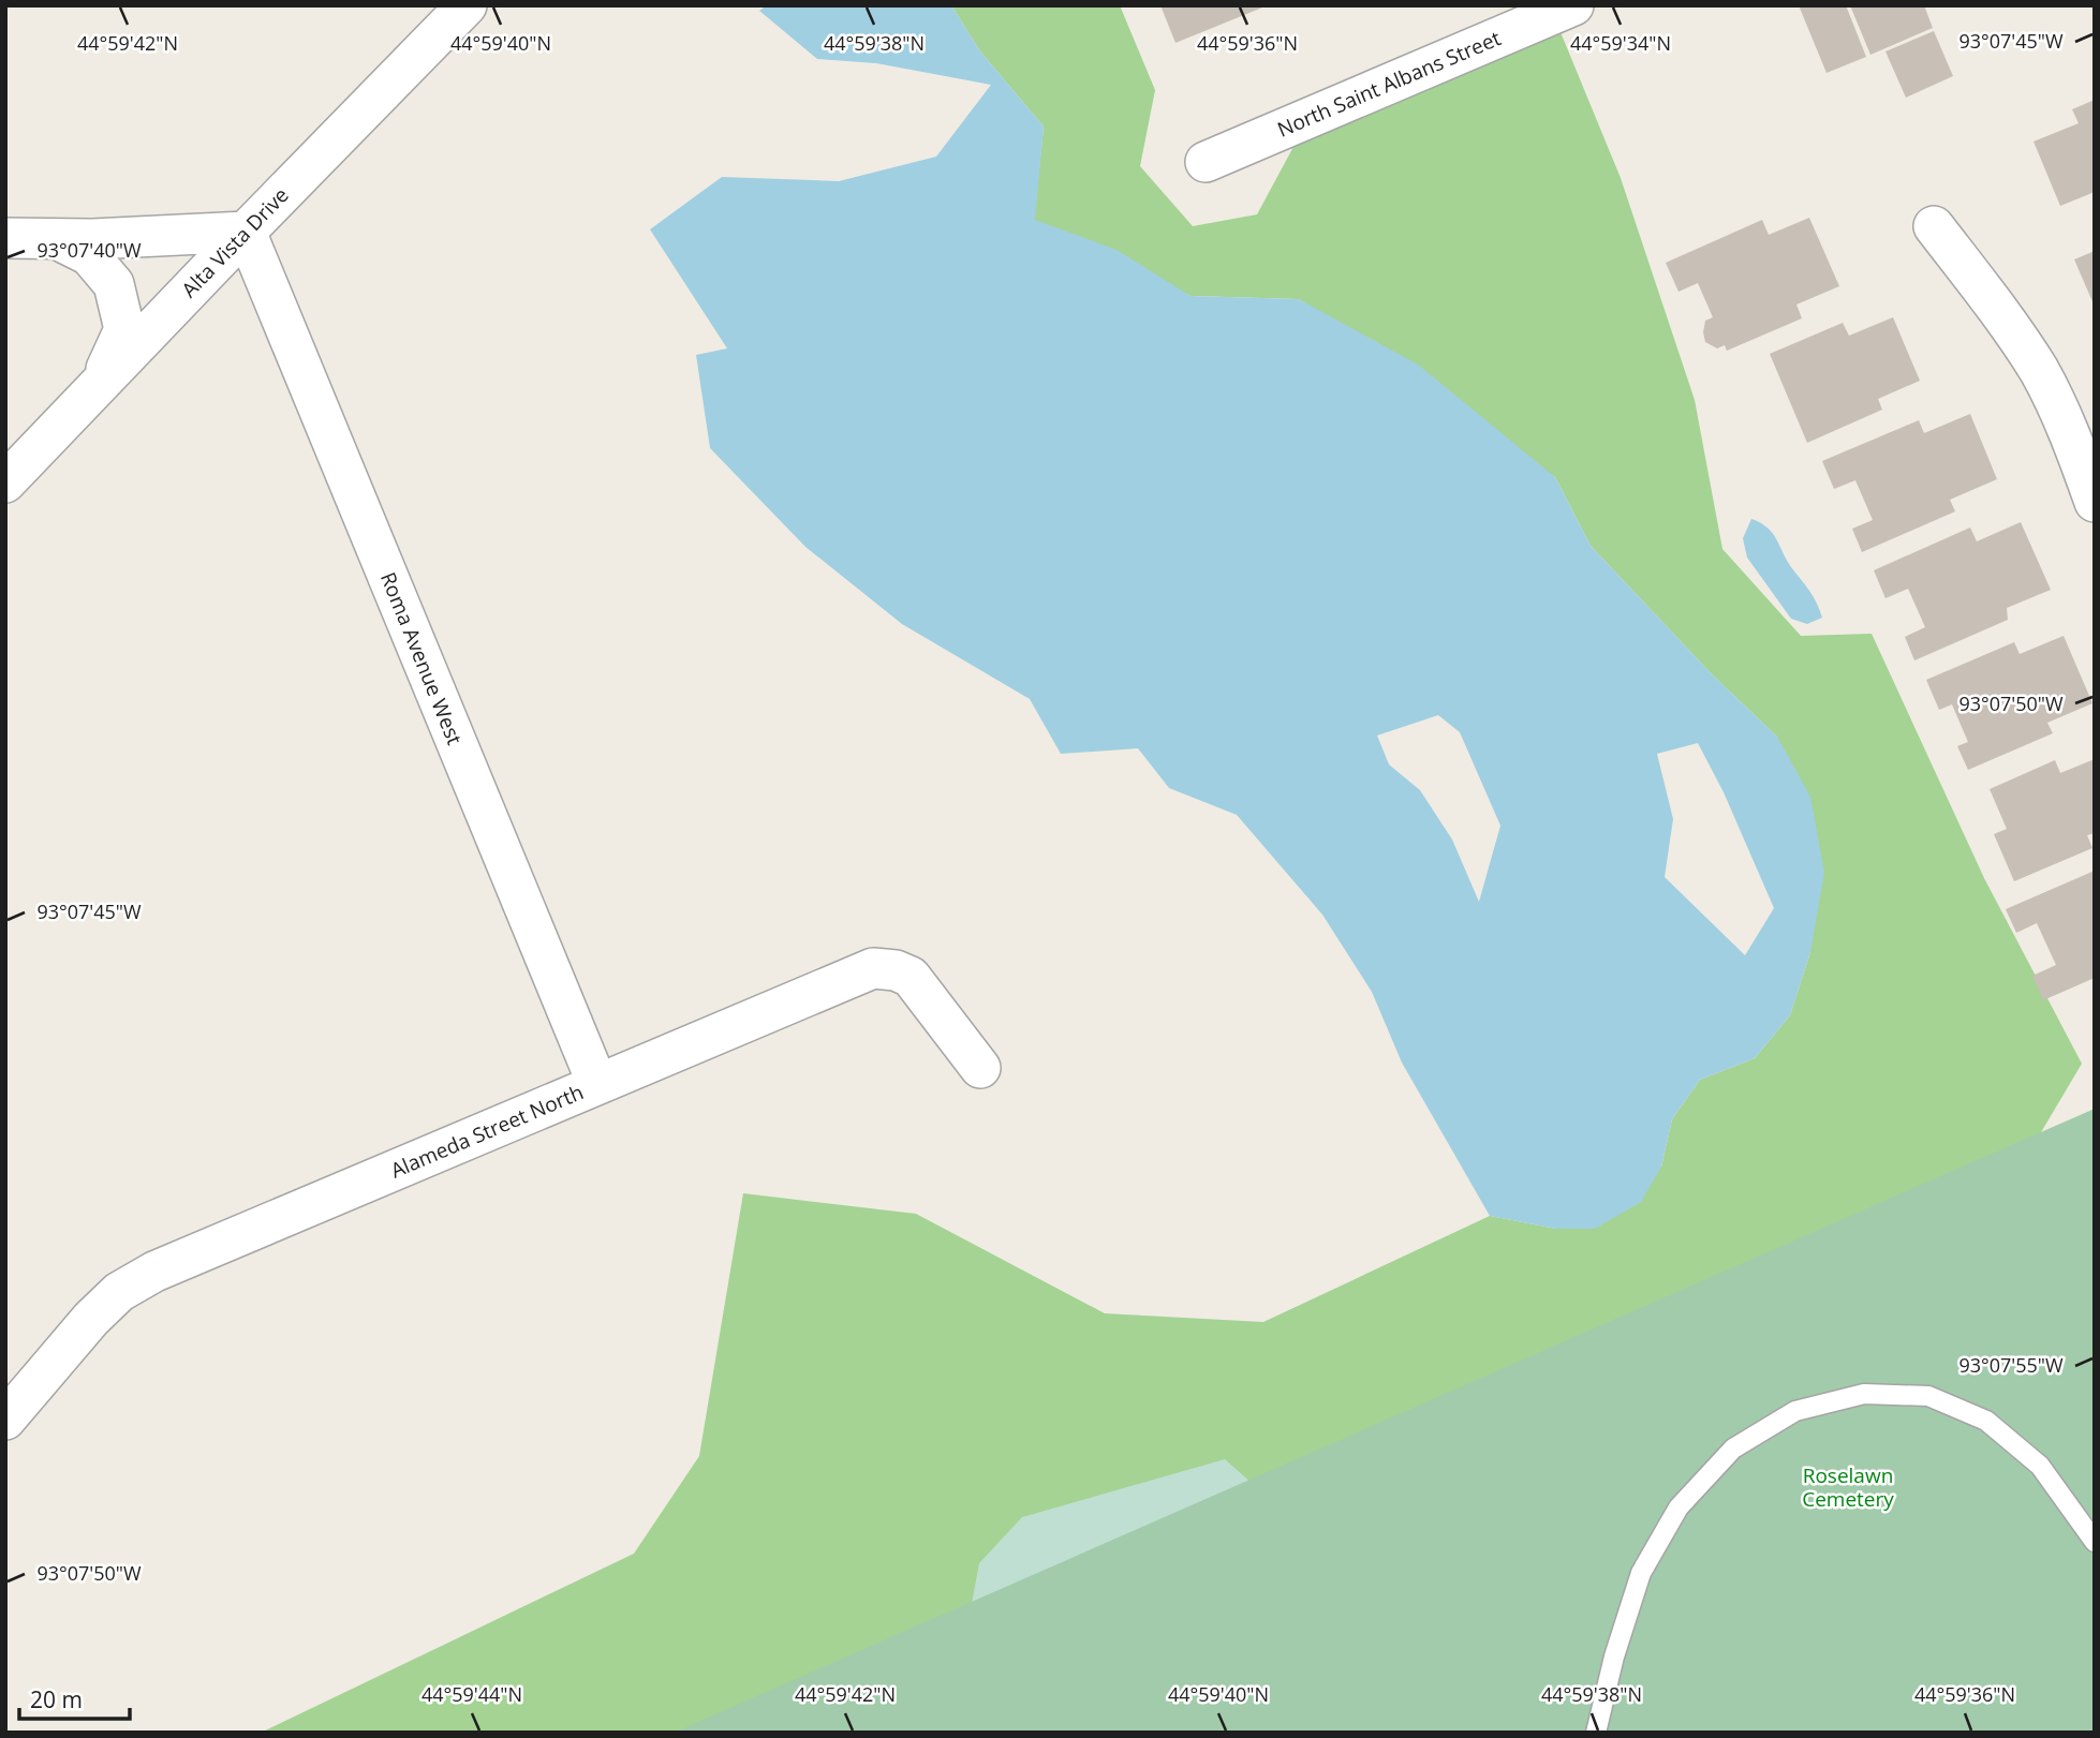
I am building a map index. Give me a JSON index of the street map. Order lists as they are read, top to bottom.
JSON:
{
  "streets": {
    "street": [
      "North Saint Albans Street",
      "Alta Vista Drive",
      "Roma Avenue West",
      "Alameda Street North"
    ]
  },
  "crossings": [
    ["Alta Vista Drive", "Roma Avenue West"],
    ["Roma Avenue West", "Alameda Street North"]
  ],
  "parks": ["Roselawn Cemetery"],
  "scale_bar": "20 m",
  "coordinates": [
    "93°07'45\"W",
    "44°59'42\"N",
    "44°59'40\"N",
    "44°59'38\"N",
    "44°59'36\"N",
    "44°59'34\"N",
    "93°07'40\"W",
    "93°07'50\"W",
    "93°07'55\"W",
    "44°59'44\"N"
  ]
}
